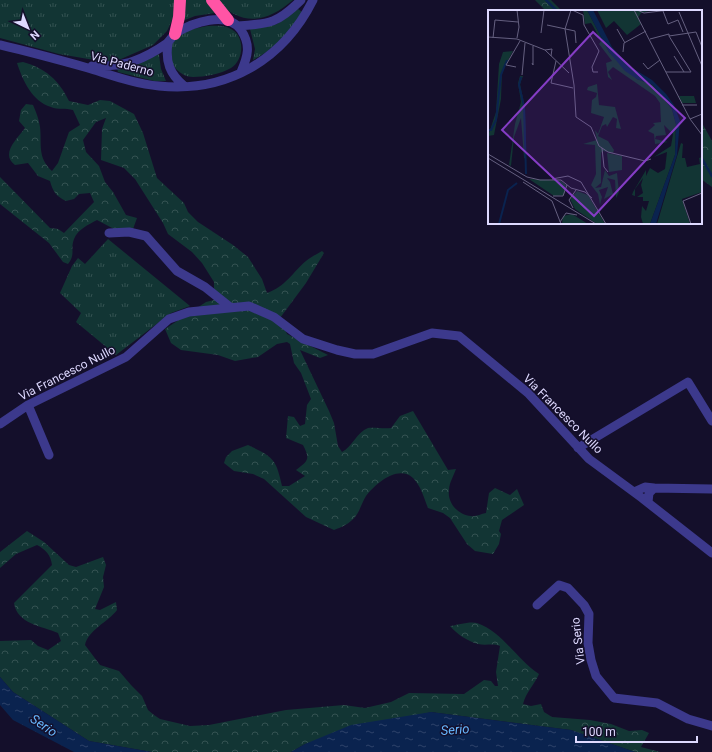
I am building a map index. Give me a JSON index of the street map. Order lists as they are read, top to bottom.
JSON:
{
  "streets": {
    "street": ["Via Paderno", "Via Francesco Nullo", "Via Serio"]
  },
  "water": ["Serio"],
  "scale_bar": "100 m",
  "north": "bottom right"
}
